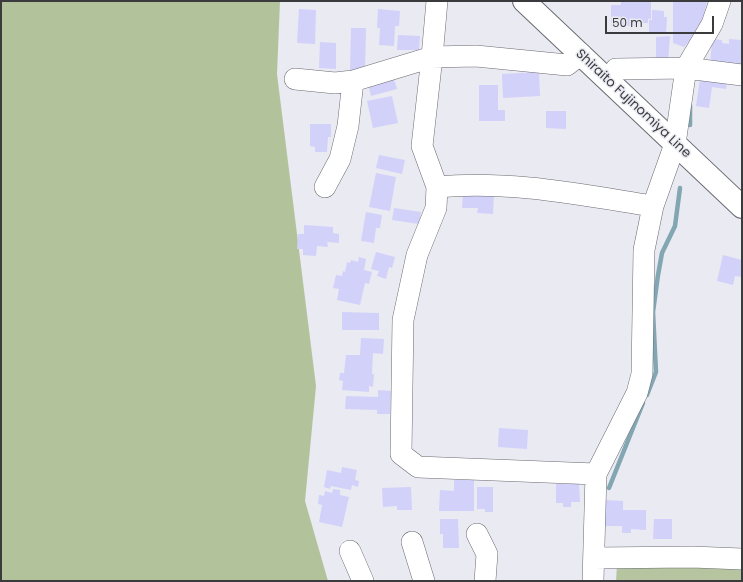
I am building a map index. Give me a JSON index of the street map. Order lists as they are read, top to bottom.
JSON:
{
  "streets": {
    "main road": ["Shiraito Fujinomiya Line"]
  },
  "scale_bar": "50 m"
}
